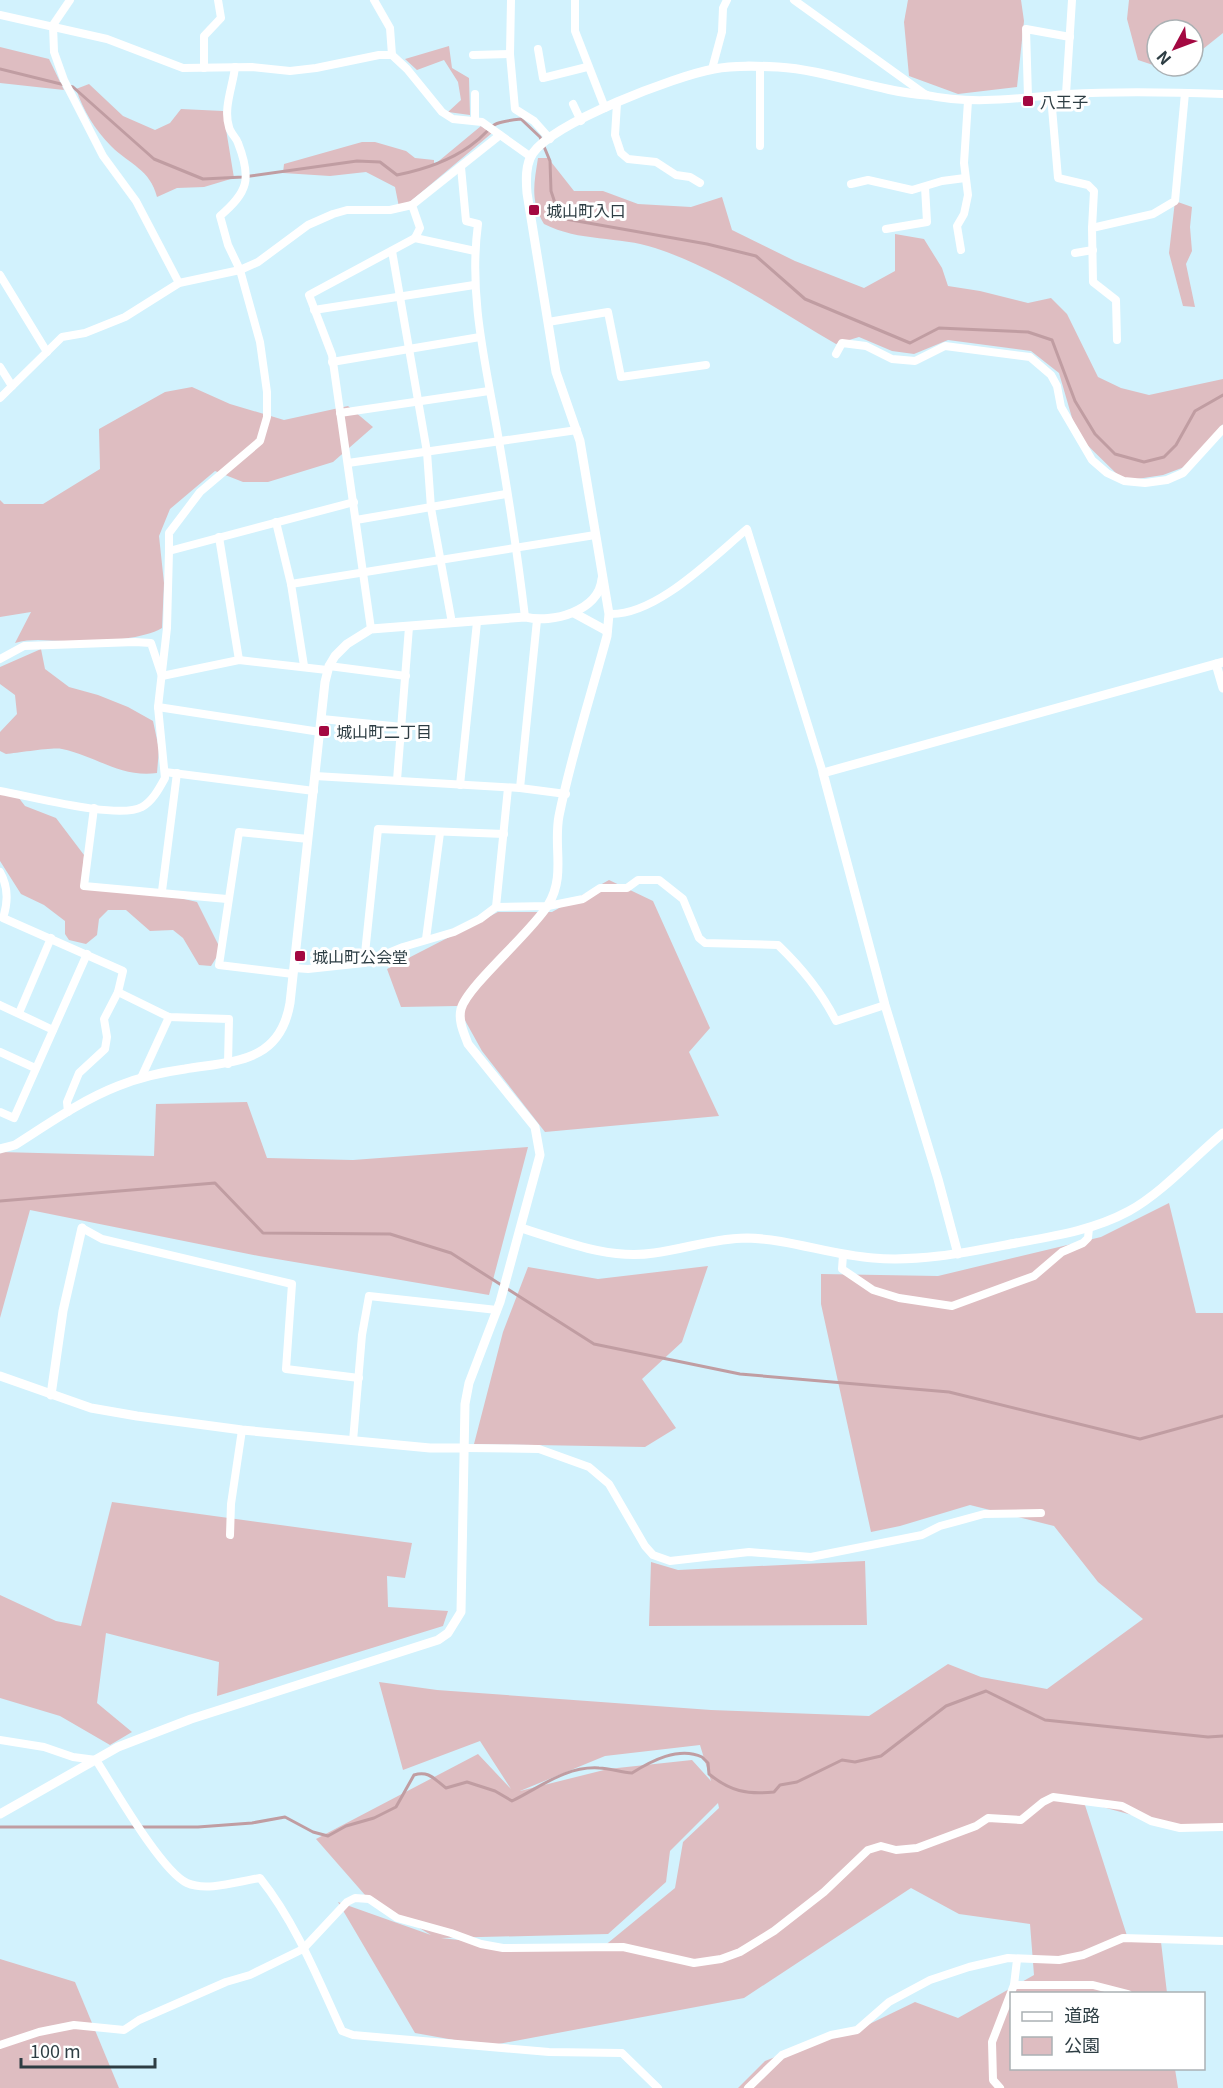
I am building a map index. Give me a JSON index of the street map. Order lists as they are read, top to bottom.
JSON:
{
  "places": {
    "transit": [
      "八王子",
      "城山町入口",
      "城山町二丁目",
      "城山町公会堂"
    ]
  },
  "legend": ["道路", "公園"],
  "scale_bar": "100 m",
  "north": "bottom left"
}
